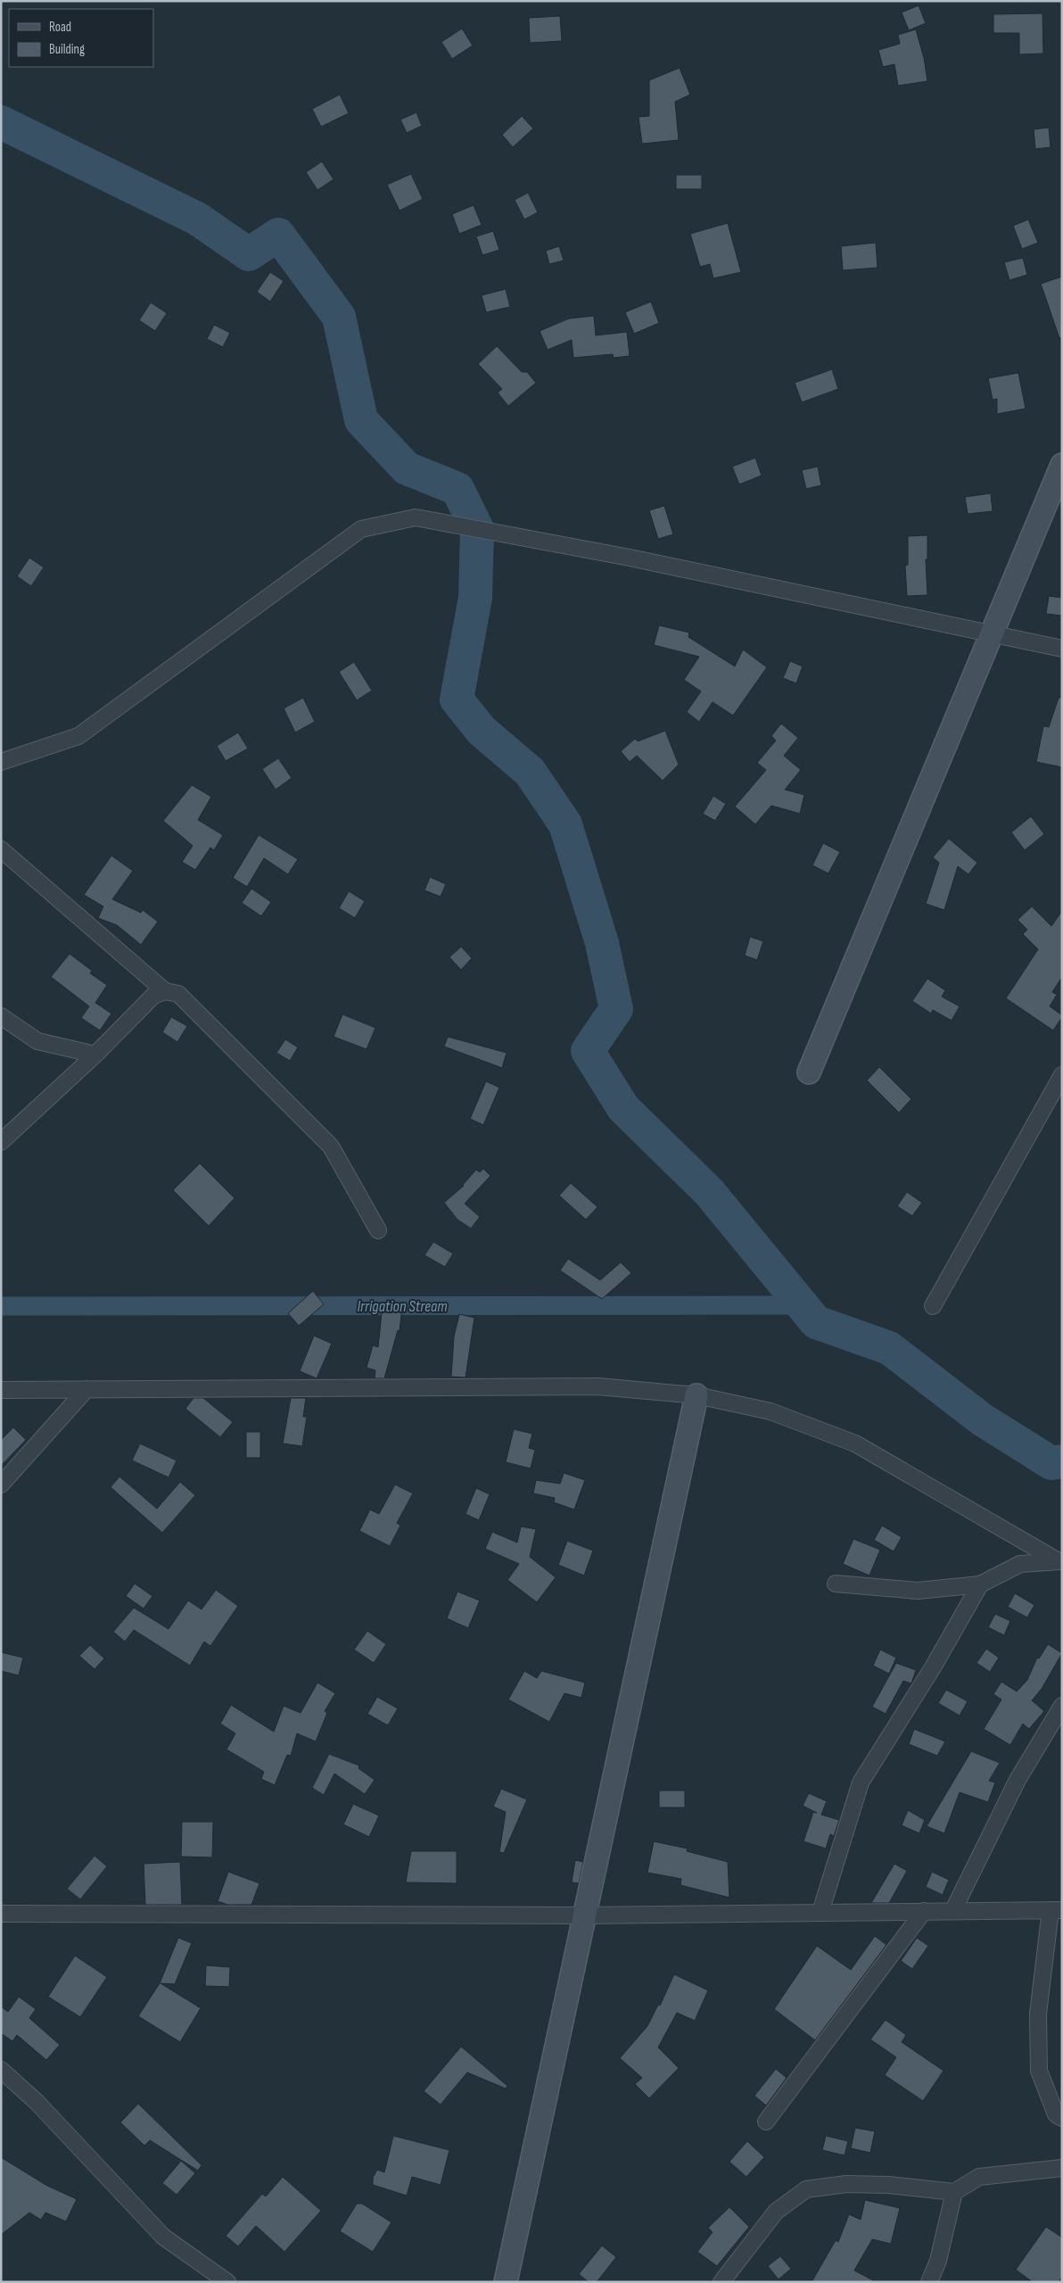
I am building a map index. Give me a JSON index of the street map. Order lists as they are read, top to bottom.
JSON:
{
  "water": ["Irrigation Stream"],
  "legend": ["Road", "Building"]
}
